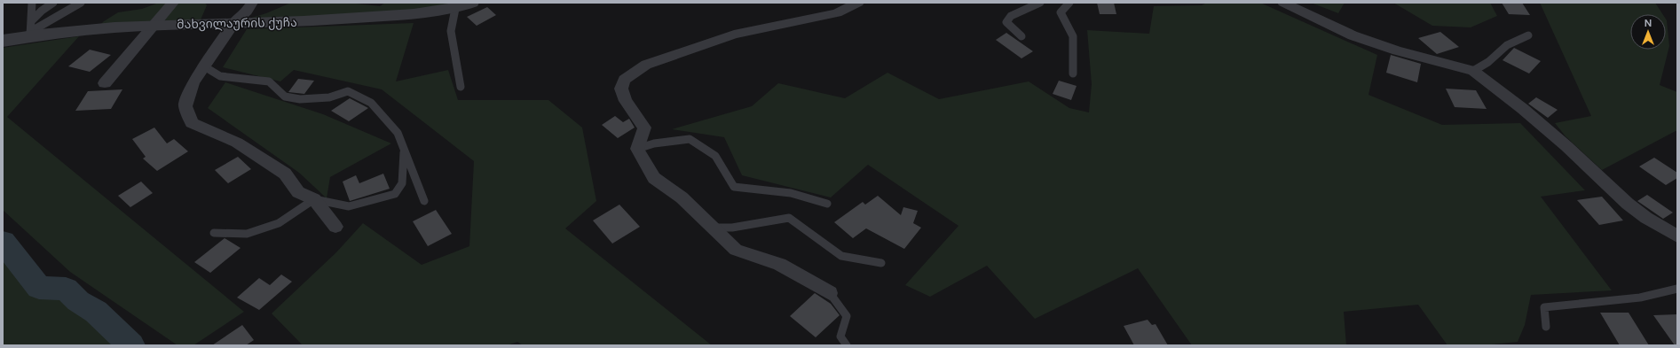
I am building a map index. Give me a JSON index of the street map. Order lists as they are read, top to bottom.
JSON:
{
  "streets": {
    "street": ["მახვილაურის ქუჩა"]
  },
  "north": "top"
}
